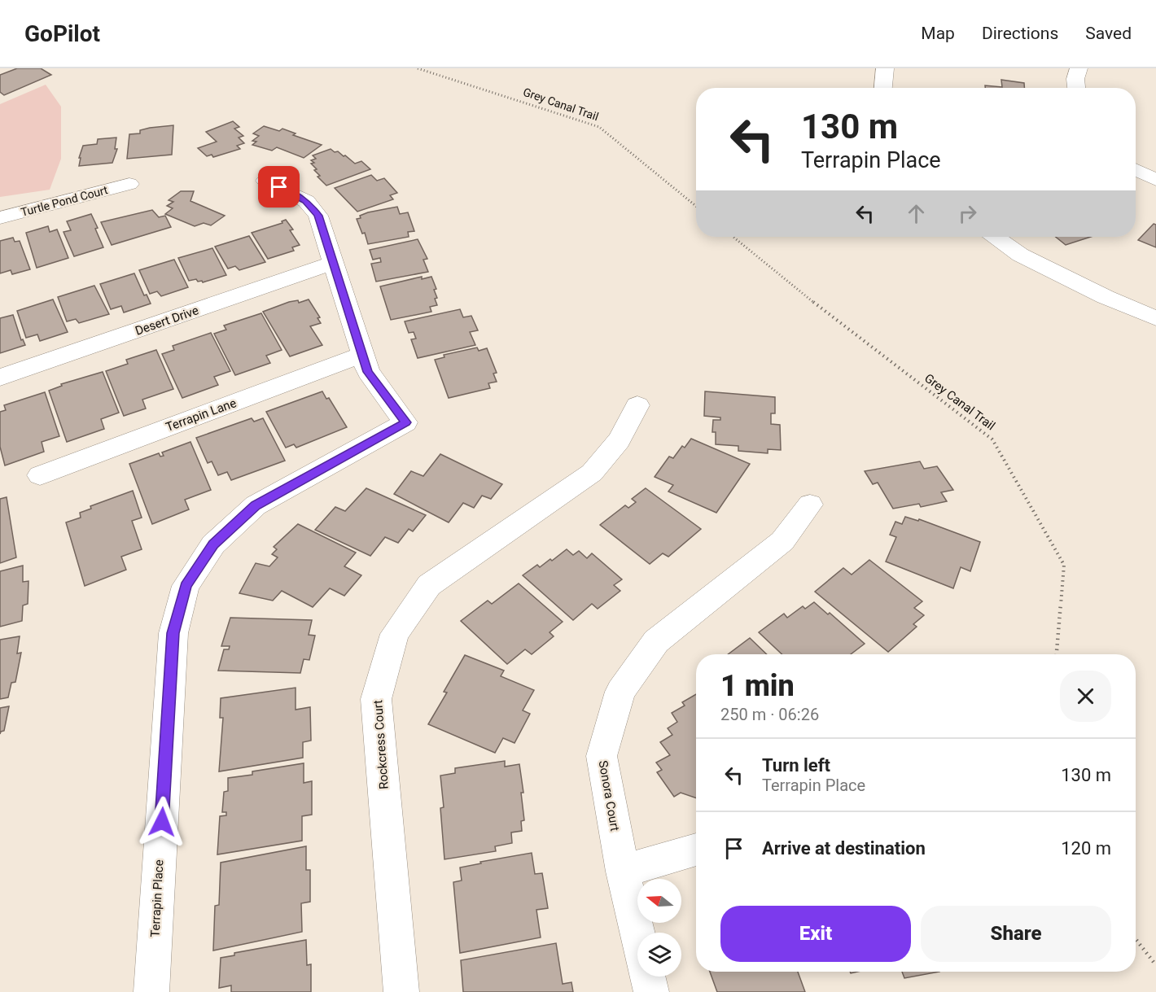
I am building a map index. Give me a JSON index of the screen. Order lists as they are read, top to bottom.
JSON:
{
  "streets": {
    "street": [
      "Turtle Pond Court",
      "Desert Drive",
      "Terrapin Lane",
      "Rockcress Court",
      "Sonora Court",
      "Terrapin Place"
    ],
    "path": ["Grey Canal Trail"]
  },
  "crossings": [
    ["Desert Drive", "Terrapin Place"],
    ["Terrapin Lane", "Terrapin Place"]
  ],
  "north": "left",
  "page": {
    "header": "GoPilot",
    "nav": ["Map", "Directions", "Saved"],
    "turn": ["130 m", "Terrapin Place"],
    "heading": ["1 min", "250 m · 06:26"],
    "list": [
      {
        "name": "Turn left",
        "note": "Terrapin Place",
        "value": "130 m"
      },
      {
        "name": "Arrive at destination",
        "value": "120 m"
      }
    ],
    "buttons": ["Exit", "Share"]
  }
}
